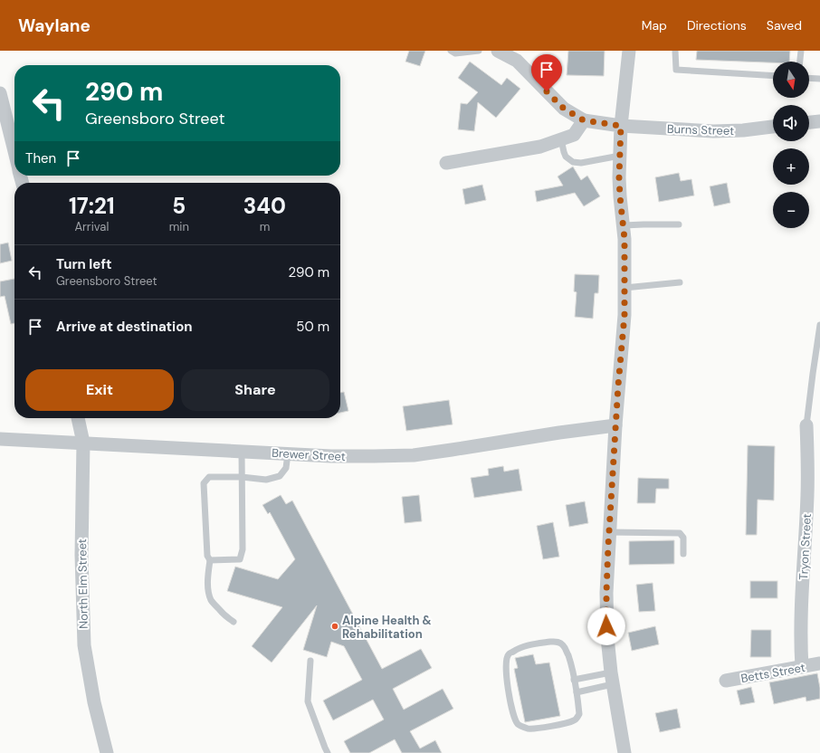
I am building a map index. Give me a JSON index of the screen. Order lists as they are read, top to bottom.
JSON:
{
  "streets": {
    "street": [
      "Burns Street",
      "Brewer Street",
      "Tryon Street",
      "North Elm Street",
      "Betts Street"
    ]
  },
  "crossings": [
    ["Brewer Street", "North Elm Street"],
    ["Tryon Street", "Betts Street"]
  ],
  "places": ["Alpine Health & Rehabilitation"],
  "north": "bottom",
  "page": {
    "header": "Waylane",
    "nav": ["Map", "Directions", "Saved"],
    "map_buttons": ["+", "−"],
    "turn": ["290 m", "Greensboro Street"],
    "then": "Then",
    "eta": [
      "17:21",
      "Arrival",
      "5",
      "min",
      "340",
      "m"
    ],
    "list": [
      {
        "name": "Turn left",
        "note": "Greensboro Street",
        "value": "290 m"
      },
      {
        "name": "Arrive at destination",
        "value": "50 m"
      }
    ],
    "buttons": ["Exit", "Share"]
  }
}
